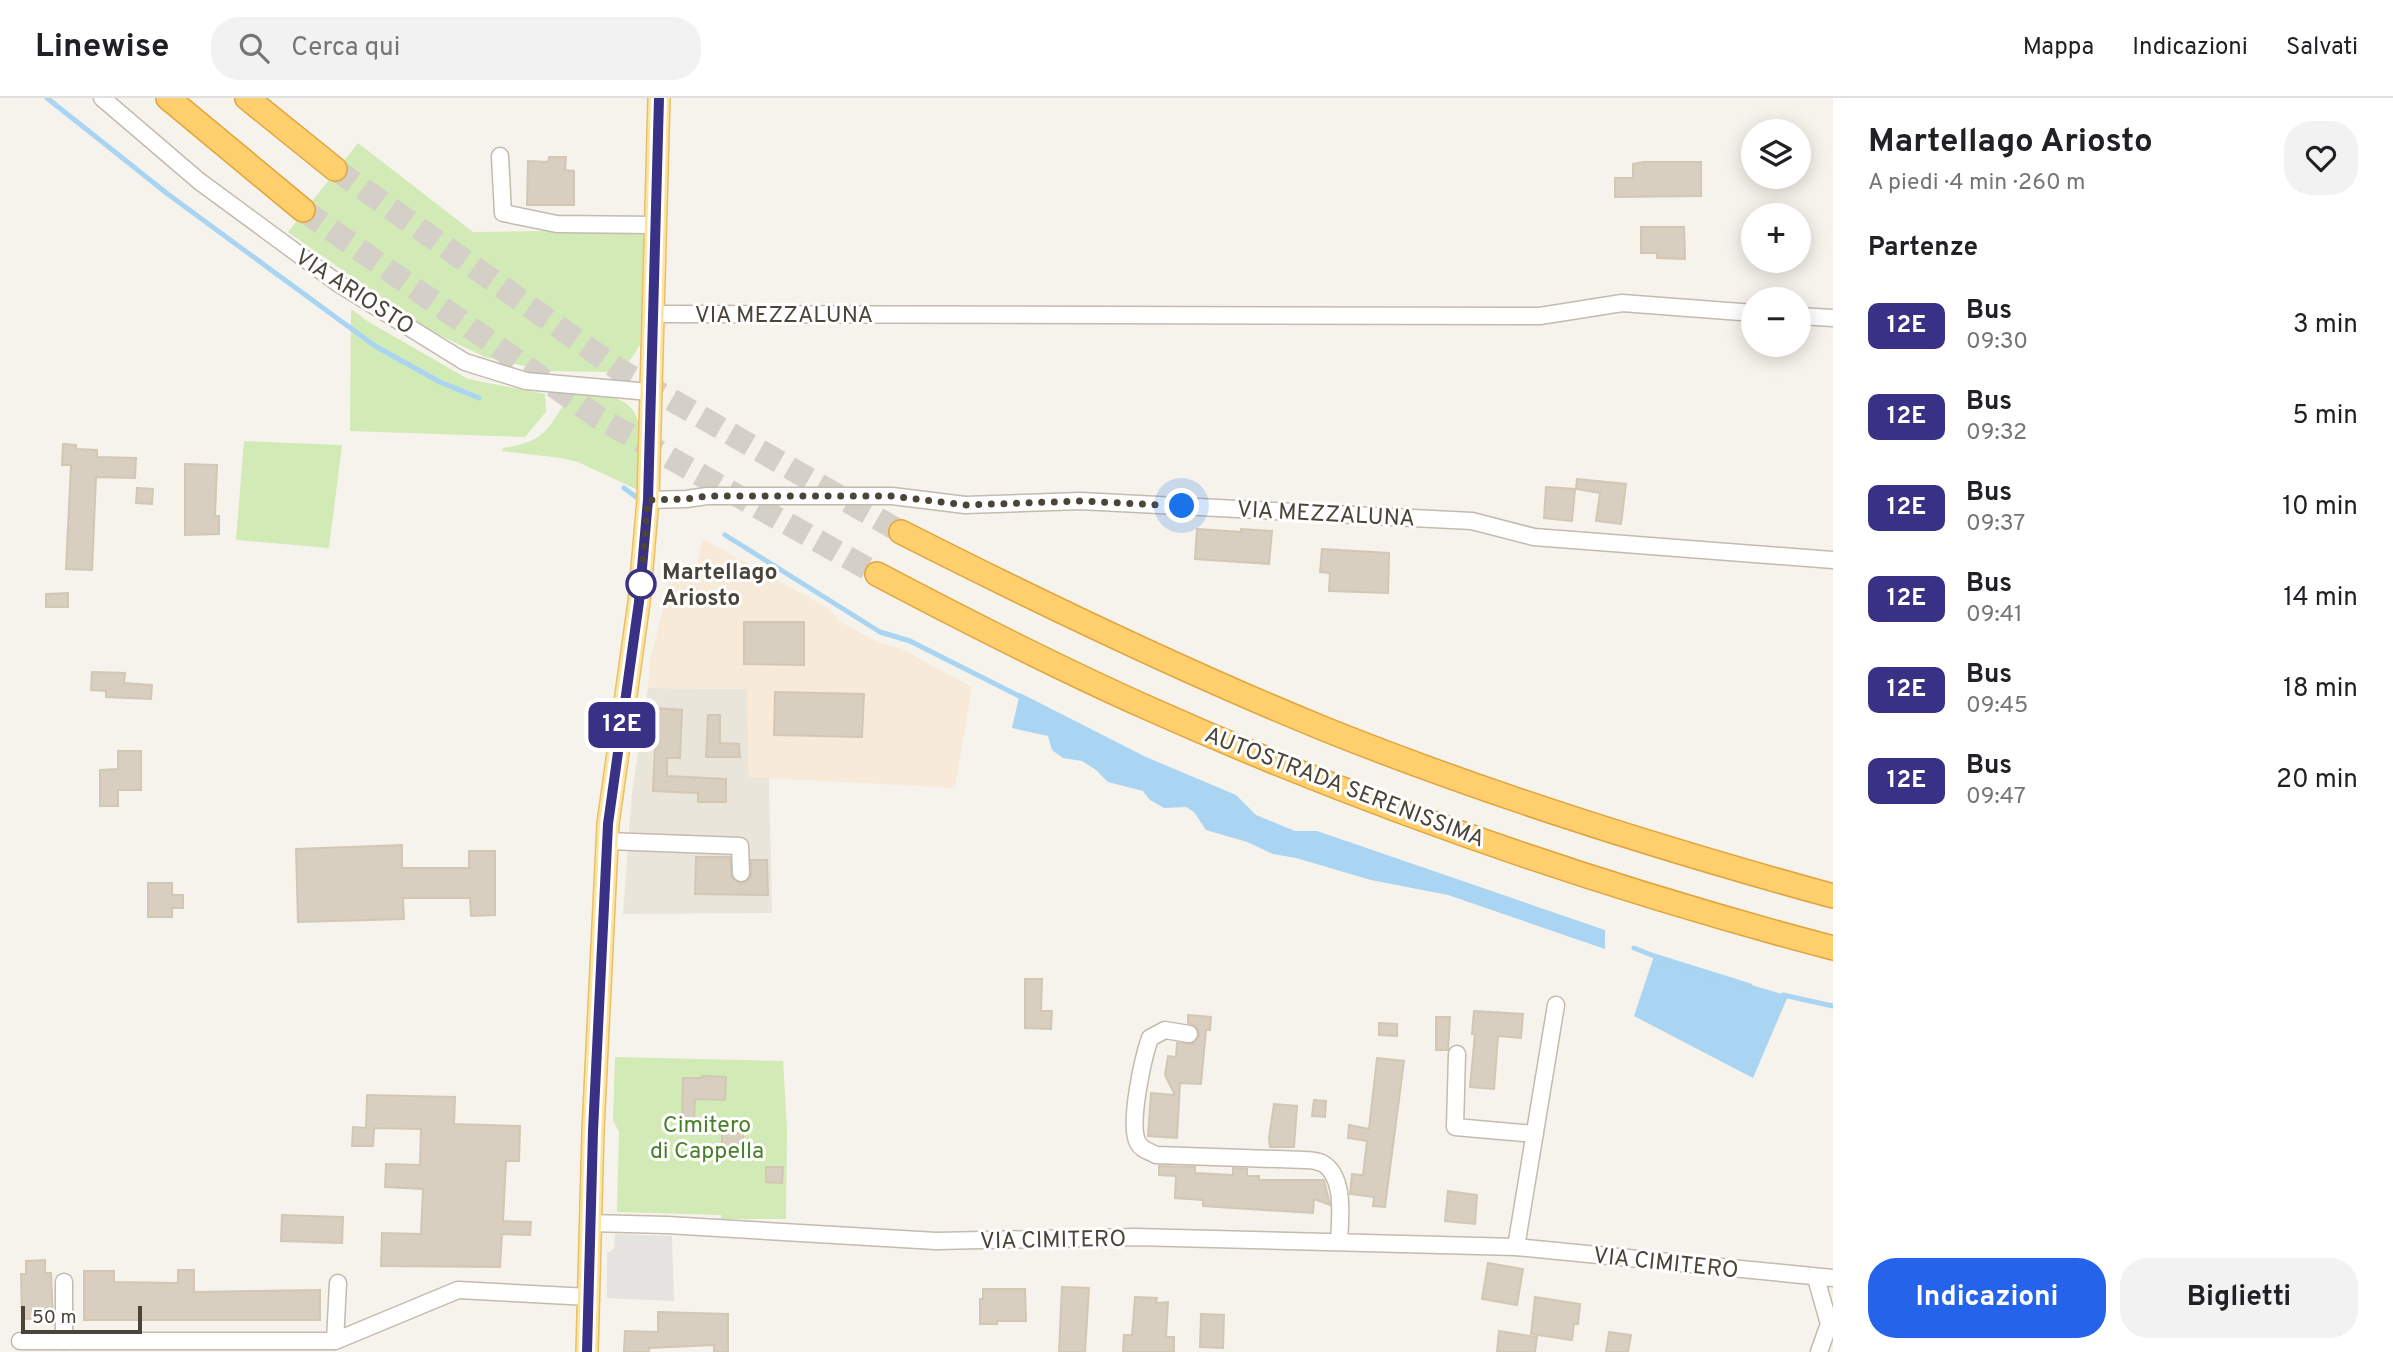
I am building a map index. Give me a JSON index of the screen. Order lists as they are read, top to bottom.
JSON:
{
  "streets": {
    "highway": ["AUTOSTRADA SERENISSIMA"],
    "street": ["VIA ARIOSTO", "VIA MEZZALUNA", "VIA CIMITERO"]
  },
  "parks": ["Cimitero di Cappella"],
  "places": ["Martellago Ariosto"],
  "lines": ["bus line 12E"],
  "scale_bar": "50 m",
  "page": {
    "header": "Linewise",
    "search": "Cerca qui",
    "nav": ["Mappa", "Indicazioni", "Salvati"],
    "on_map": "12E",
    "heading": [
      ["Martellago Ariosto", "A piedi · 4 min · 260 m"],
      "Partenze"
    ],
    "map_buttons": ["+", "−"],
    "list": [
      {
        "mark": "12E",
        "name": "Bus",
        "note": "09:30",
        "value": "3 min"
      },
      {
        "mark": "12E",
        "name": "Bus",
        "note": "09:32",
        "value": "5 min"
      },
      {
        "mark": "12E",
        "name": "Bus",
        "note": "09:37",
        "value": "10 min"
      },
      {
        "mark": "12E",
        "name": "Bus",
        "note": "09:41",
        "value": "14 min"
      },
      {
        "mark": "12E",
        "name": "Bus",
        "note": "09:45",
        "value": "18 min"
      },
      {
        "mark": "12E",
        "name": "Bus",
        "note": "09:47",
        "value": "20 min"
      }
    ],
    "buttons": ["Indicazioni", "Biglietti"],
    "scale": "50 m"
  }
}
